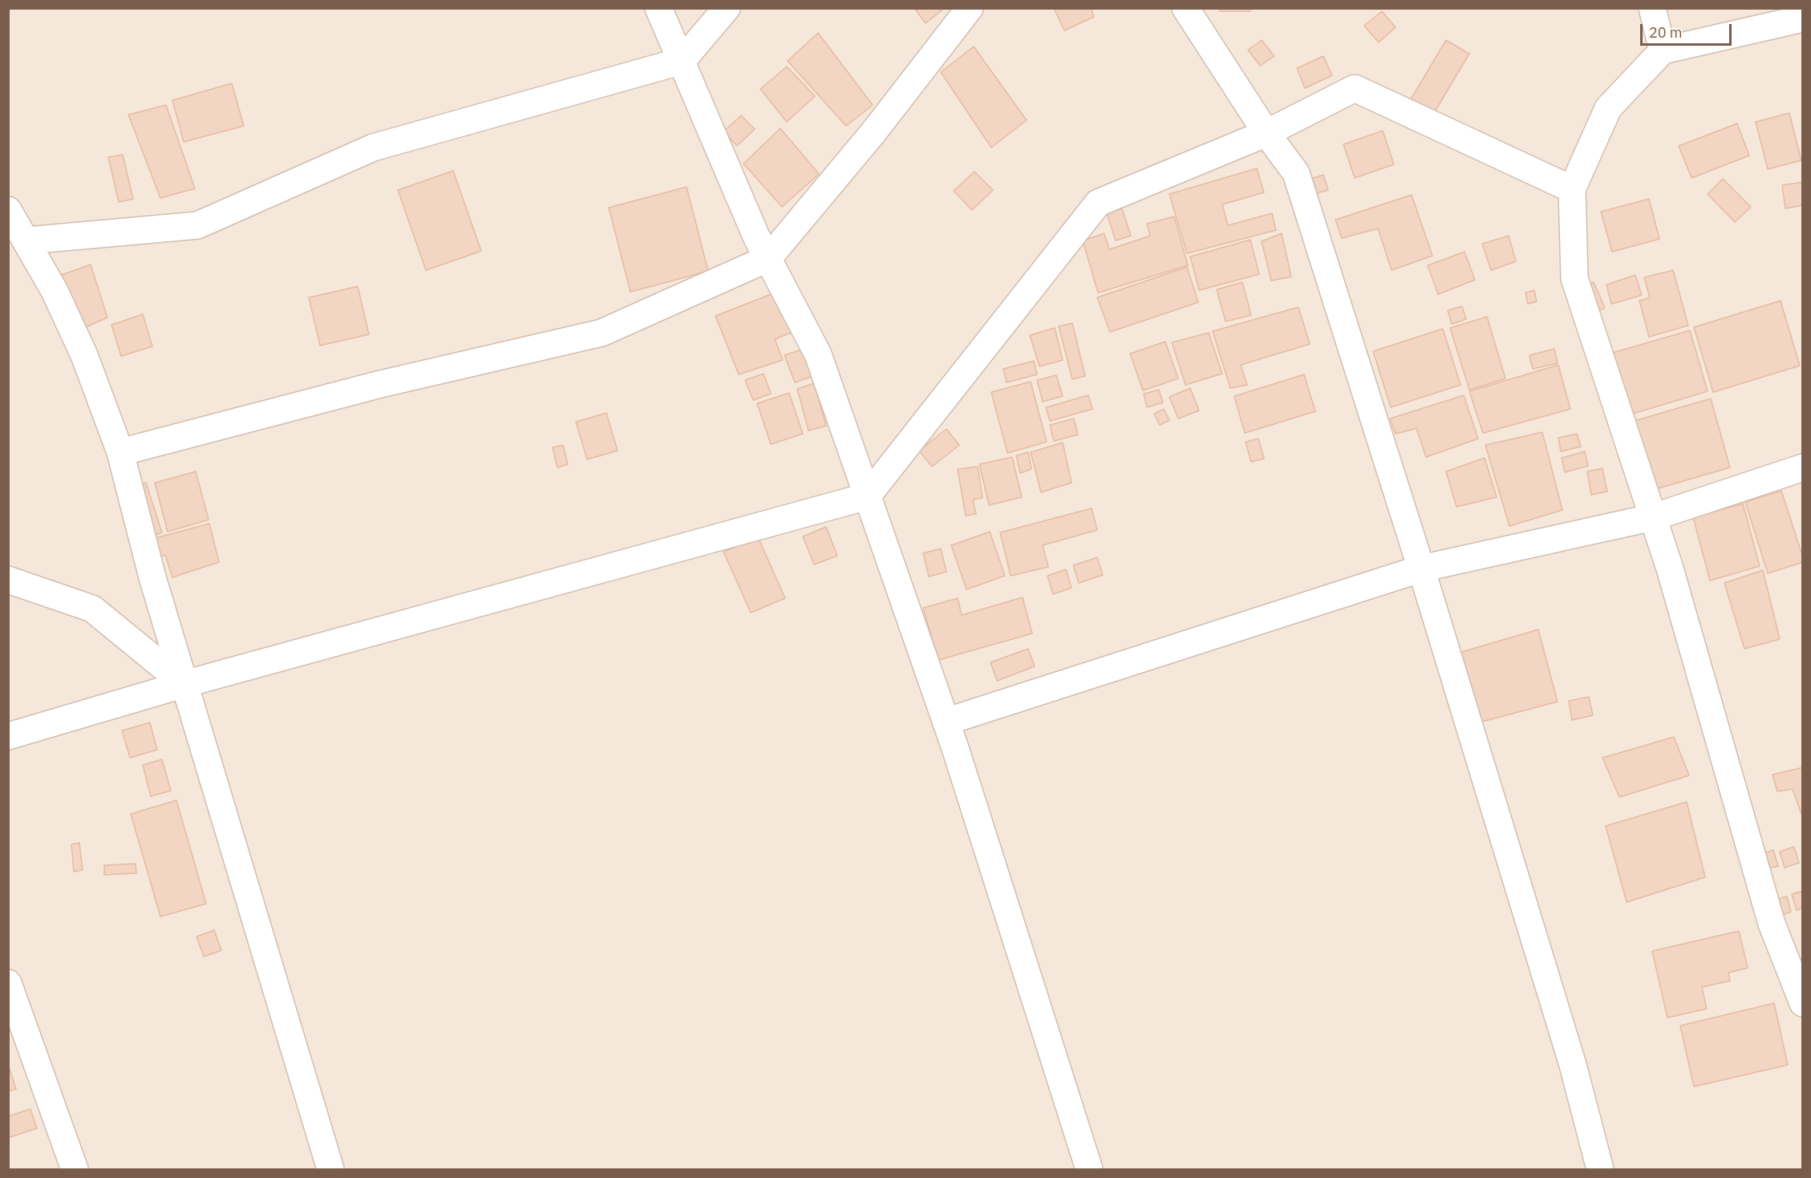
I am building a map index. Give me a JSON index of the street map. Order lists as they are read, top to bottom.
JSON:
{
  "scale_bar": "20 m"
}
